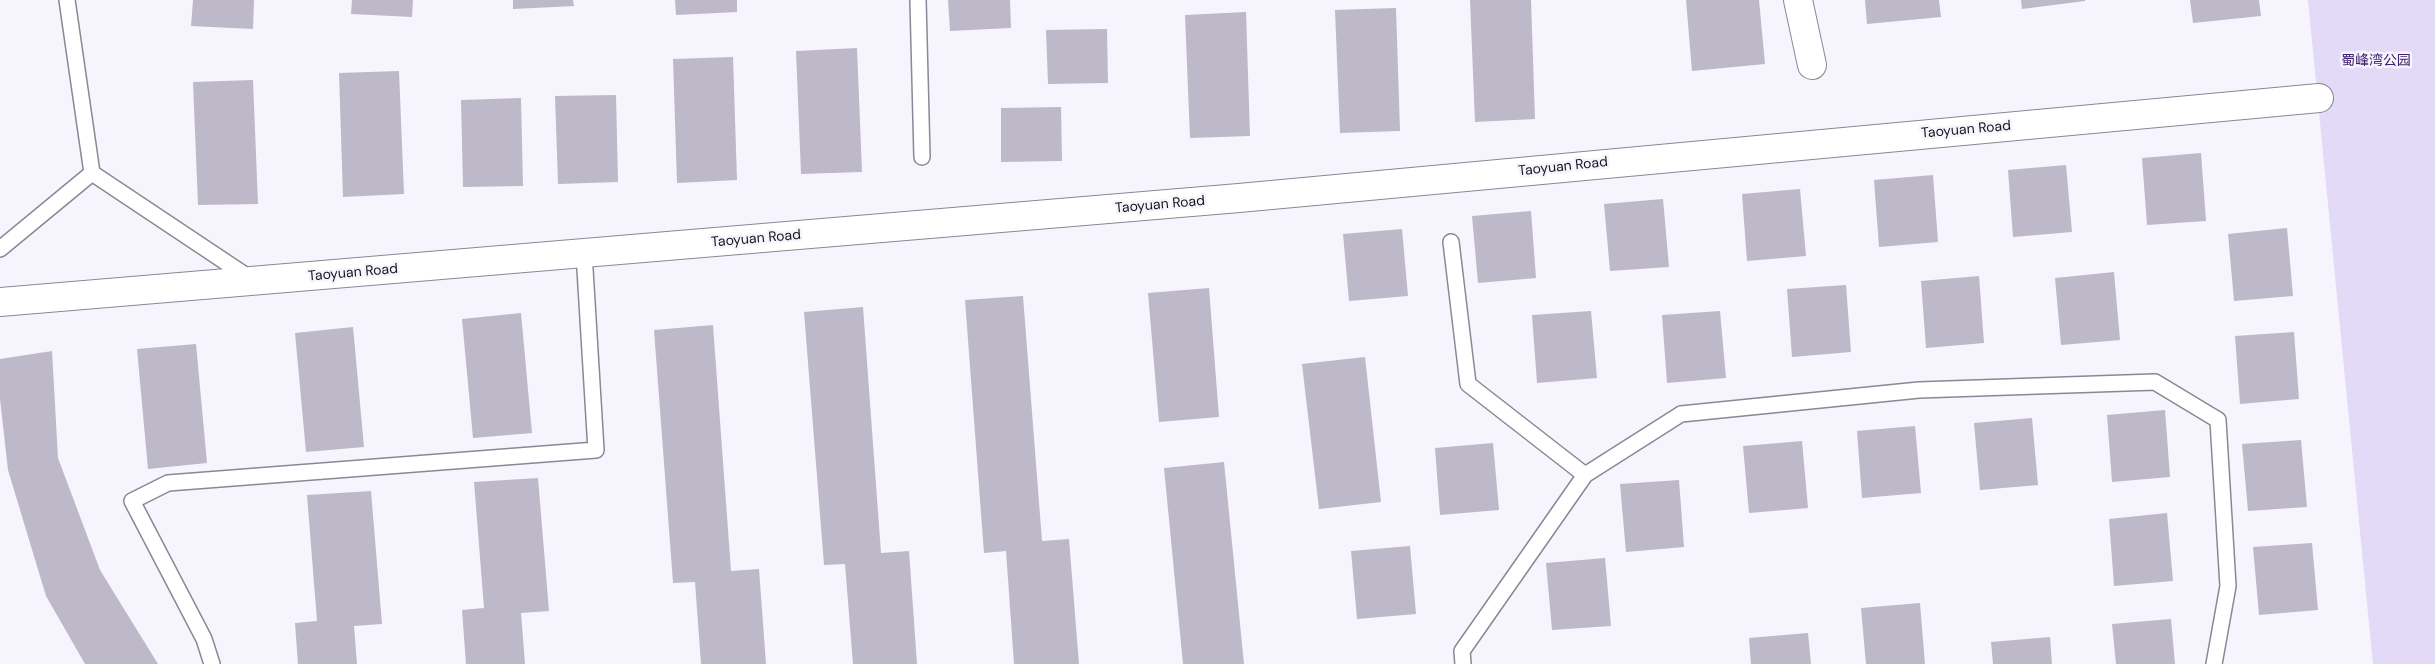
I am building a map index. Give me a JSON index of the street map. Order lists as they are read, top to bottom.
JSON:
{
  "streets": {
    "street": ["Taoyuan Road"]
  },
  "parks": ["蜀峰湾公园"]
}
